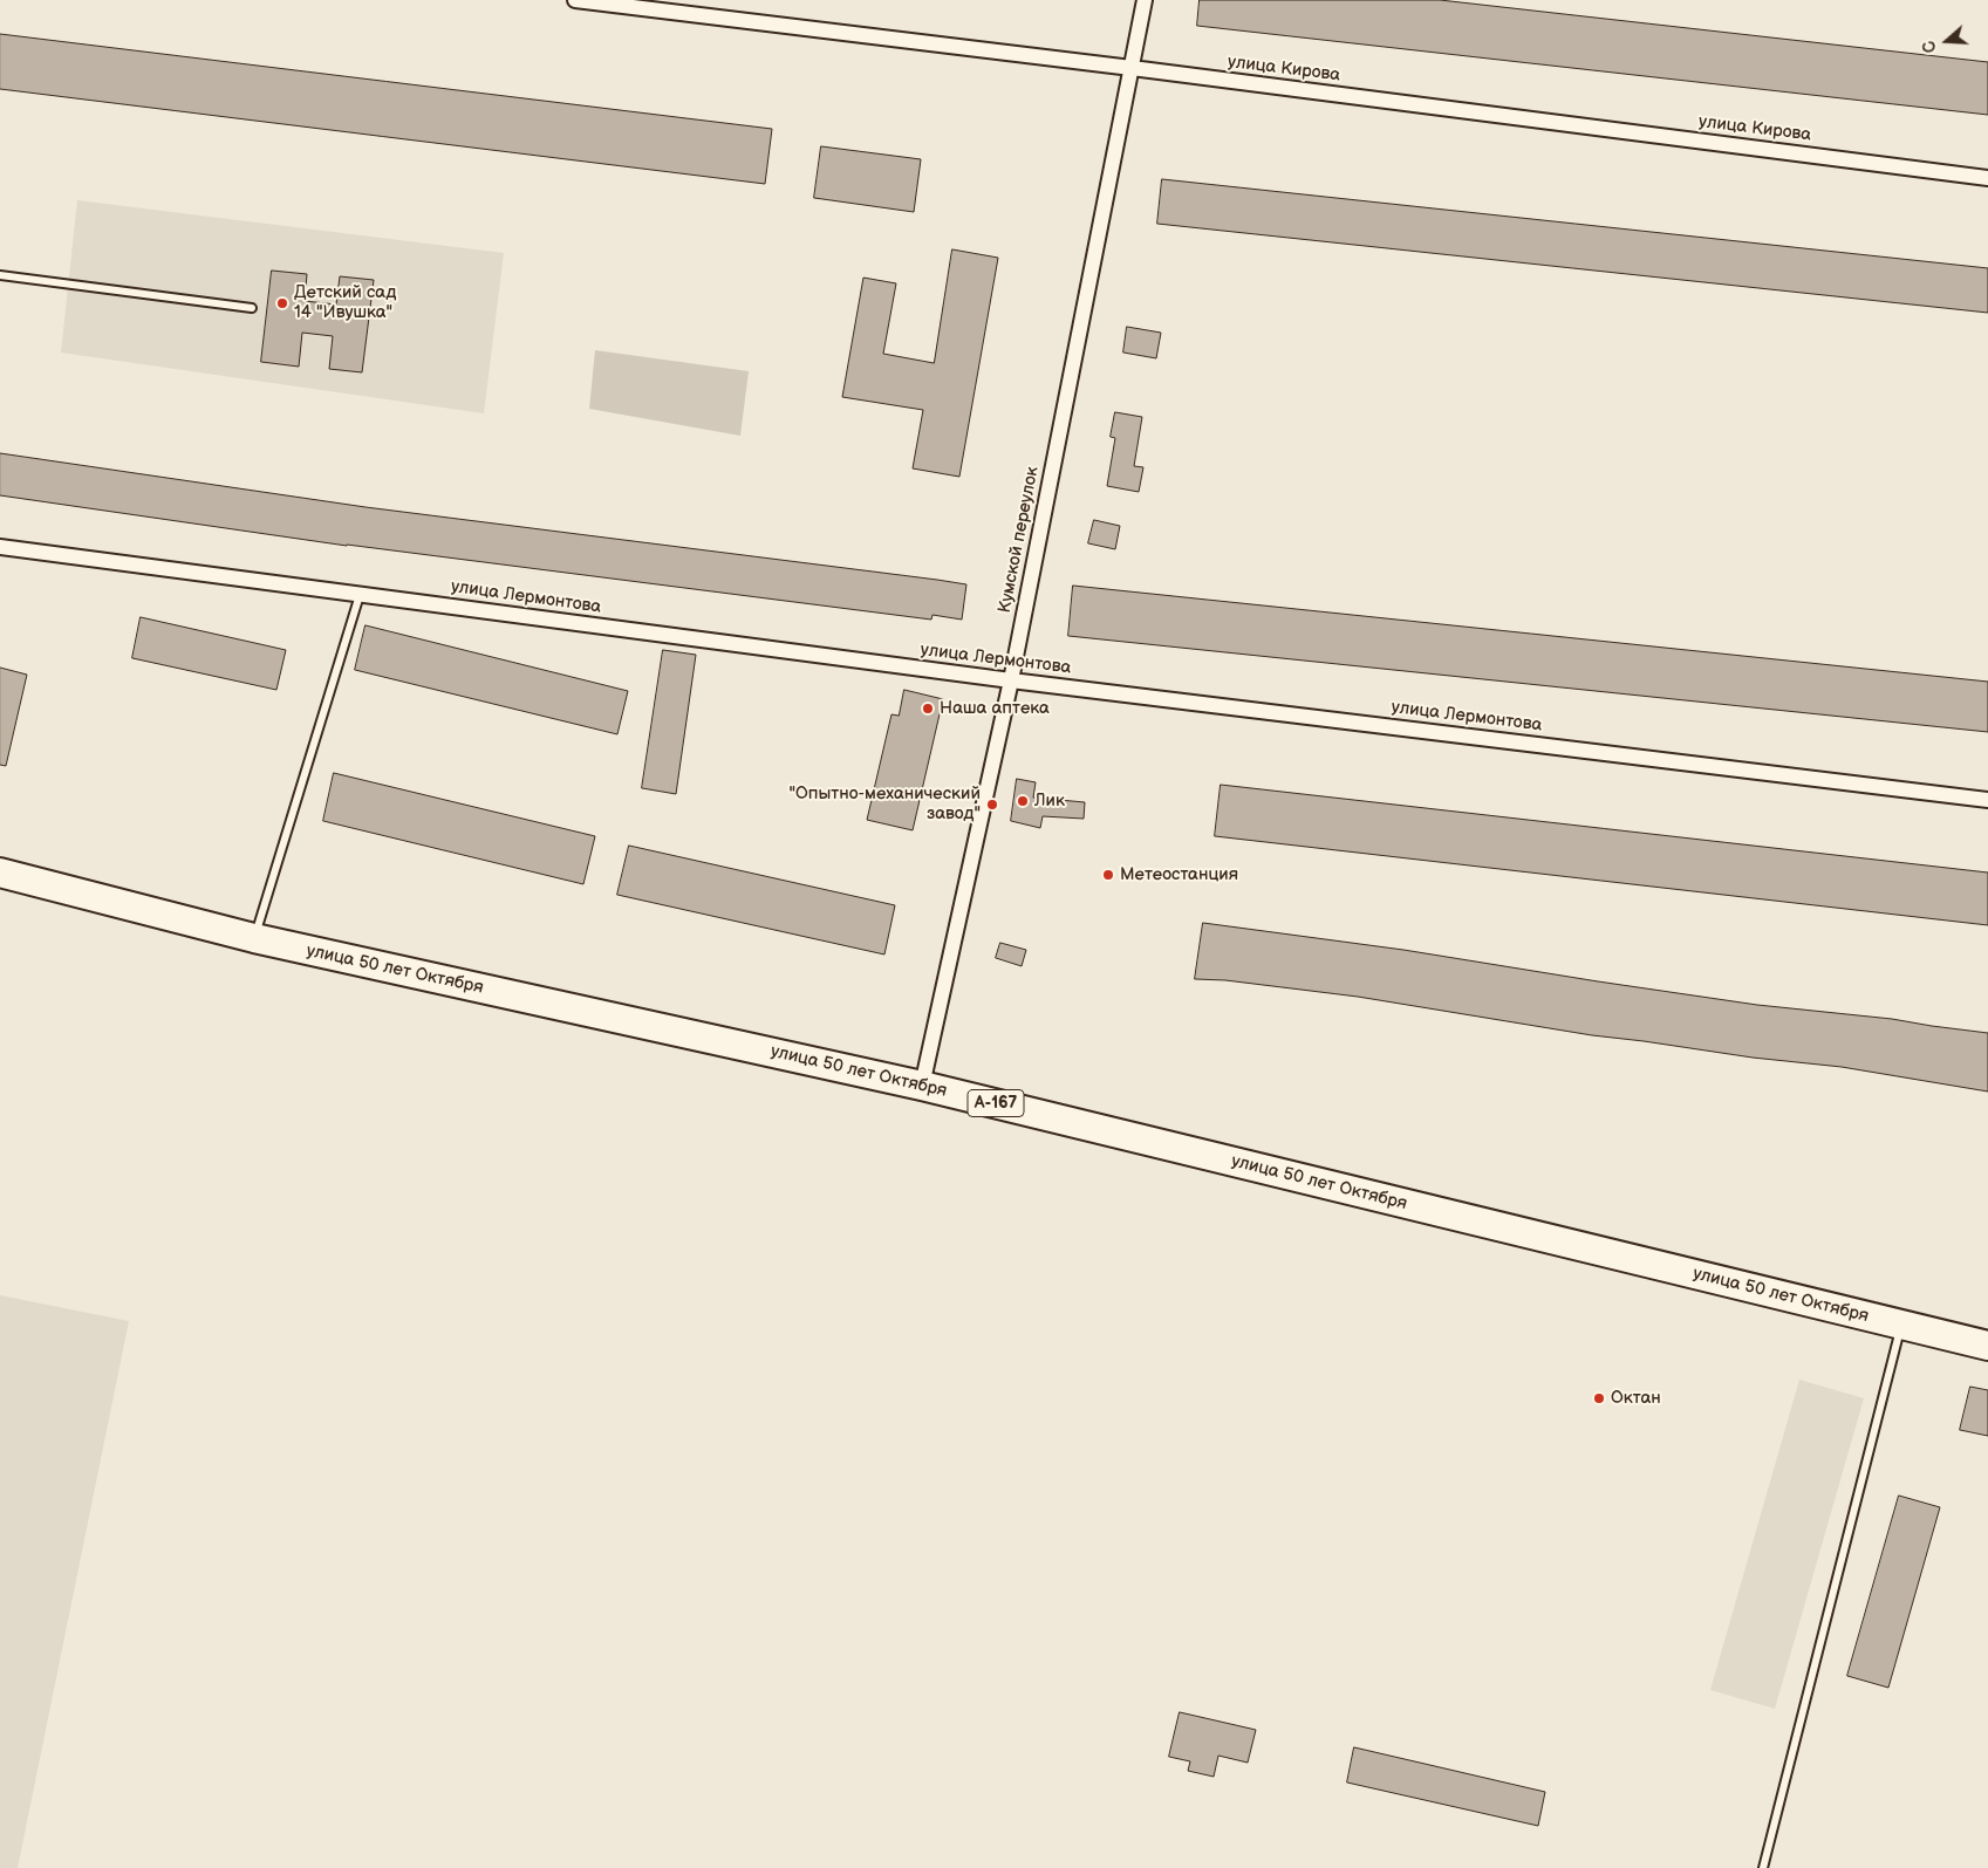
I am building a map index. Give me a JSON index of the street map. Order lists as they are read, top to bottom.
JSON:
{
  "streets": {
    "highway": ["улица 50 лет Октября", "А-167"],
    "street": ["улица Кирова", "Кумской переулок", "улица Лермонтова"]
  },
  "crossings": [
    ["улица Кирова", "Кумской переулок"],
    ["Кумской переулок", "улица Лермонтова"],
    ["Кумской переулок", "улица 50 лет Октября"]
  ],
  "places": [
    "Детский сад 14 \"Ивушка\"",
    "Наша аптека",
    "Лик",
    "\"Опытно-механический завод\"",
    "Метеостанция",
    "Октан"
  ],
  "north": "left"
}
